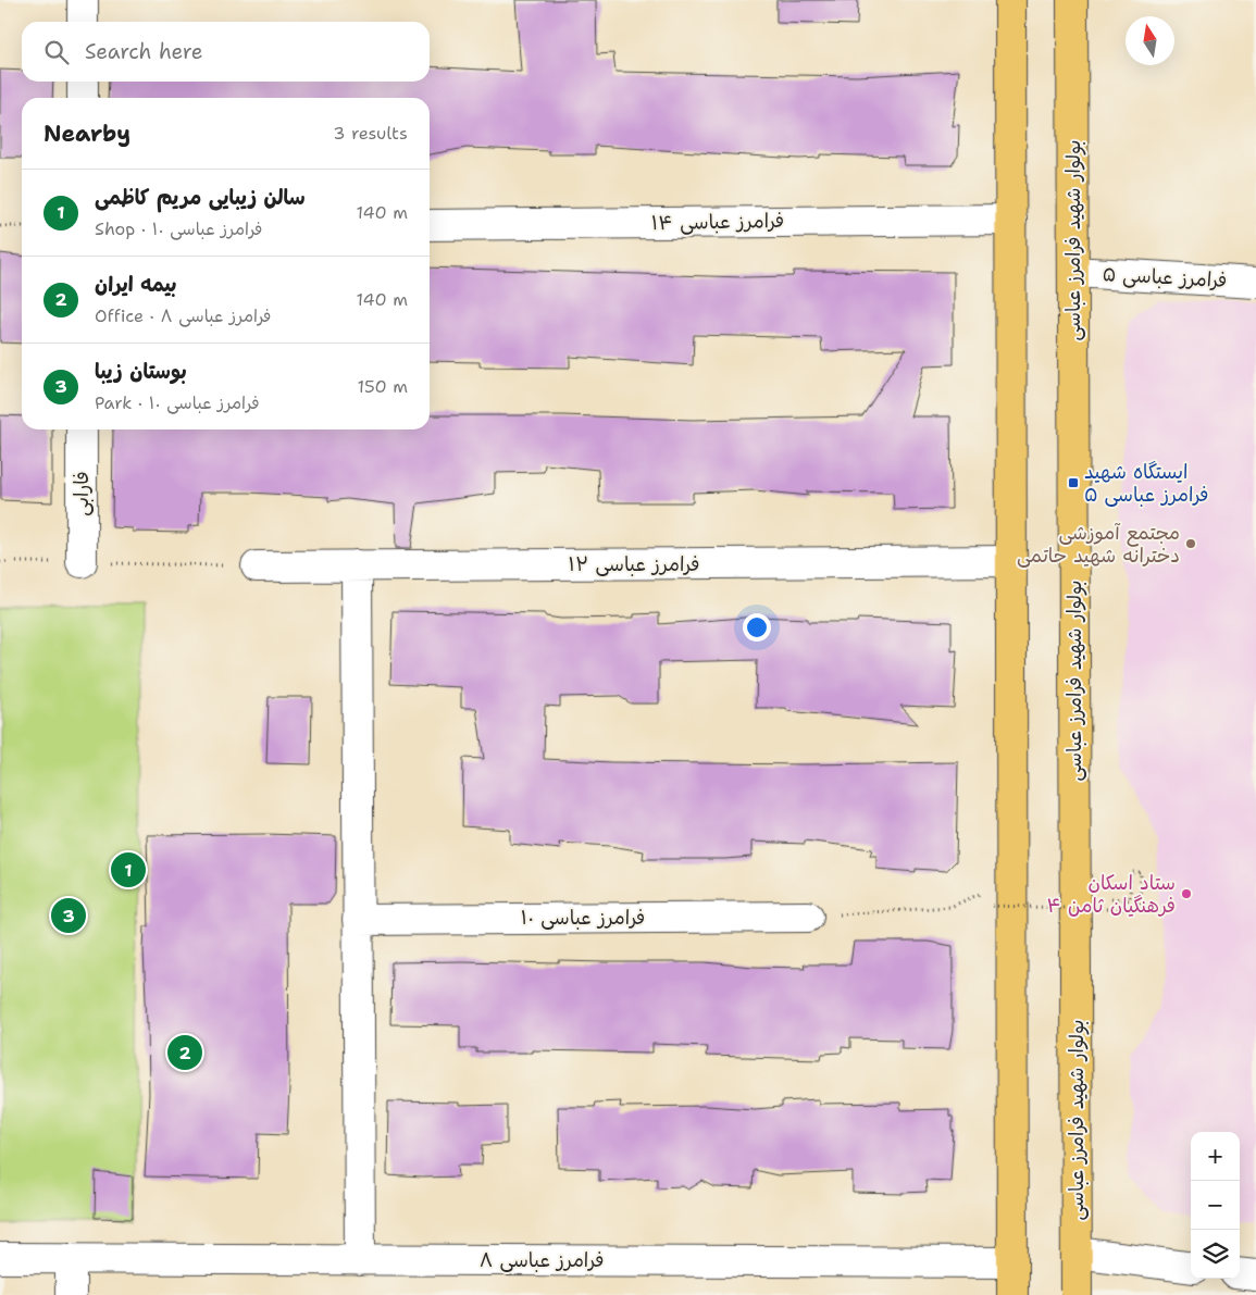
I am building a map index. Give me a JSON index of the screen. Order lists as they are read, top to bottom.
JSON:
{
  "streets": {
    "main road": ["بولوار شهید فرامرز عباسی"],
    "street": [
      "فرامرز عباسی ۱۴",
      "فرامرز عباسی ۵",
      "فارابی",
      "فرامرز عباسی ۱۲",
      "فرامرز عباسی ۱۰",
      "فرامرز عباسی ۸"
    ]
  },
  "crossings": [
    ["بولوار شهید فرامرز عباسی", "فرامرز عباسی ۵"]
  ],
  "places": {
    "transit": ["ایستگاه شهید فرامرز عباسی ۵"],
    "other": ["مجتمع آموزشی دخترانه شهید حاتمی", "ستاد اسکان فرهنگیان ثامن ۴"]
  },
  "north": "top",
  "page": {
    "search": "Search here",
    "heading": ["Nearby", "3 results"],
    "list": [
      {
        "mark": "1",
        "name": "سالن زیبایی مریم کاظمی",
        "note": "Shop · فرامرز عباسی ۱۰",
        "value": "140 m"
      },
      {
        "mark": "2",
        "name": "بیمه ایران",
        "note": "Office · فرامرز عباسی ۸",
        "value": "140 m"
      },
      {
        "mark": "3",
        "name": "بوستان زیبا",
        "note": "Park · فرامرز عباسی ۱۰",
        "value": "150 m"
      }
    ],
    "pins": ["1", "3", "2"],
    "map_buttons": ["+", "−"]
  }
}
